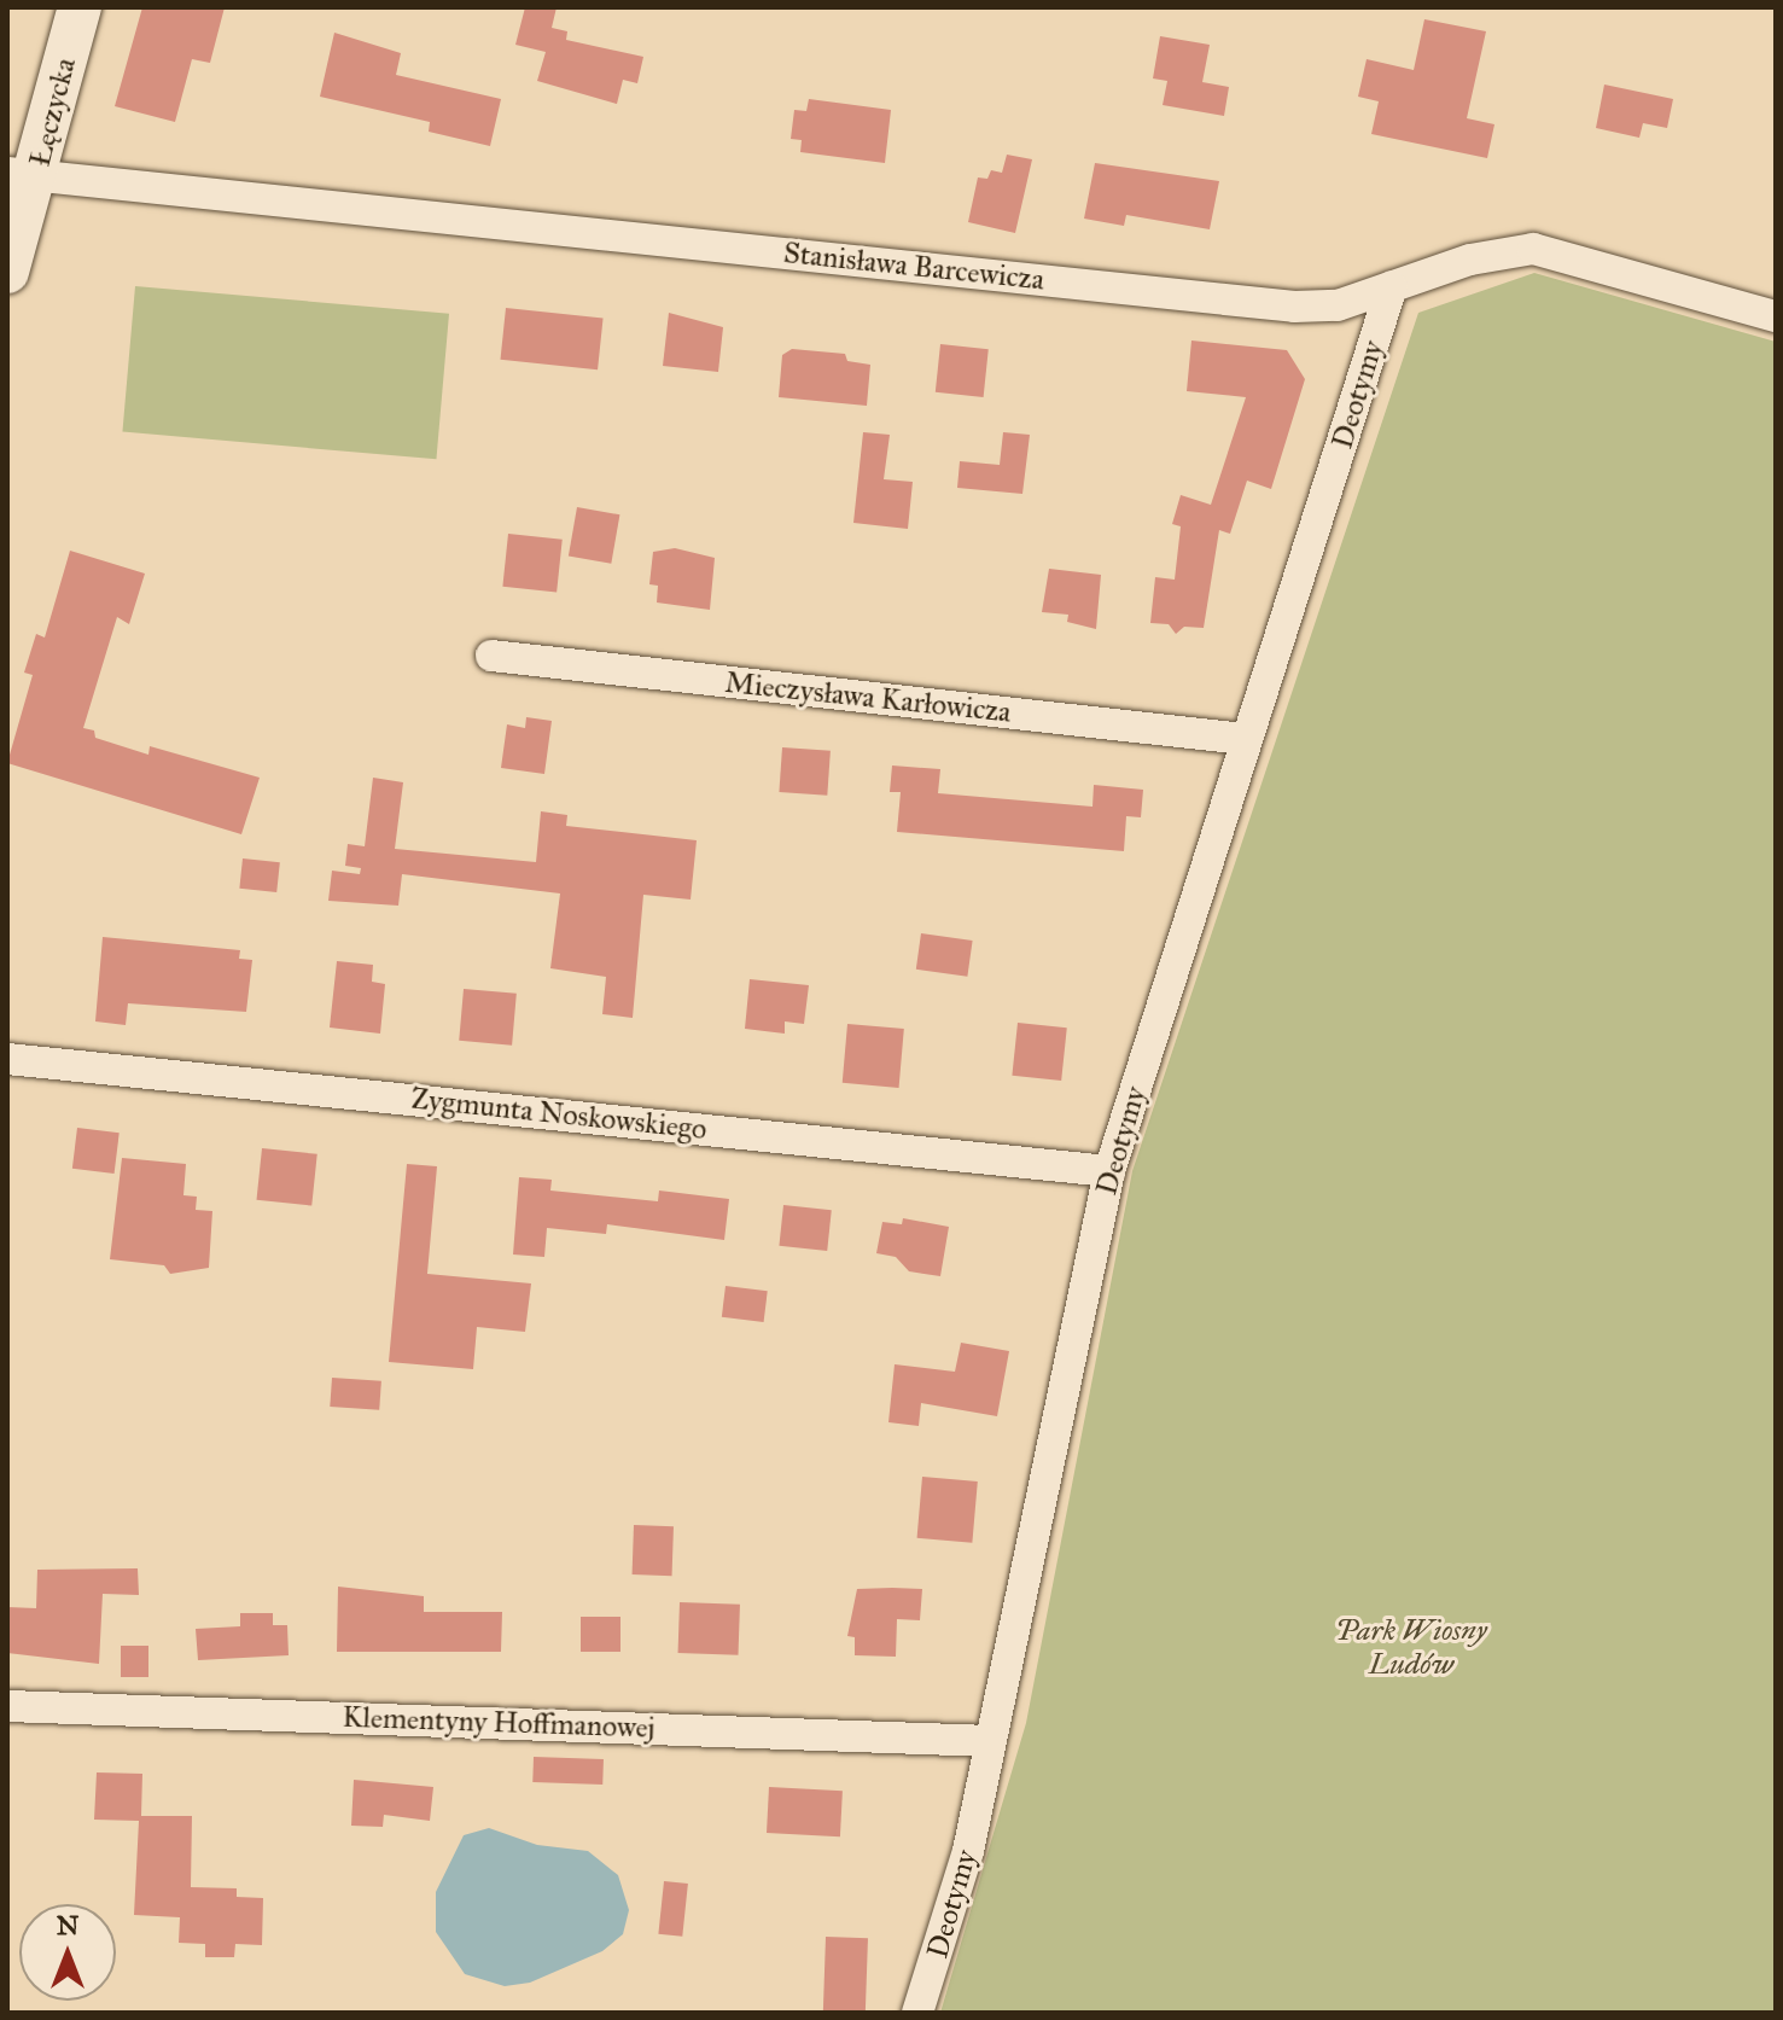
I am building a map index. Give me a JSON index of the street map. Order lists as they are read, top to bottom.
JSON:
{
  "streets": {
    "street": [
      "Łęczycka",
      "Stanisława Barcewicza",
      "Deotymy",
      "Mieczysława Karłowicza",
      "Zygmunta Noskowskiego",
      "Klementyny Hoffmanowej"
    ]
  },
  "crossings": [
    ["Łęczycka", "Stanisława Barcewicza"],
    ["Stanisława Barcewicza", "Deotymy"],
    ["Deotymy", "Mieczysława Karłowicza"],
    ["Deotymy", "Zygmunta Noskowskiego"],
    ["Deotymy", "Klementyny Hoffmanowej"]
  ],
  "parks": ["Park Wiosny Ludów"],
  "north": "top"
}
